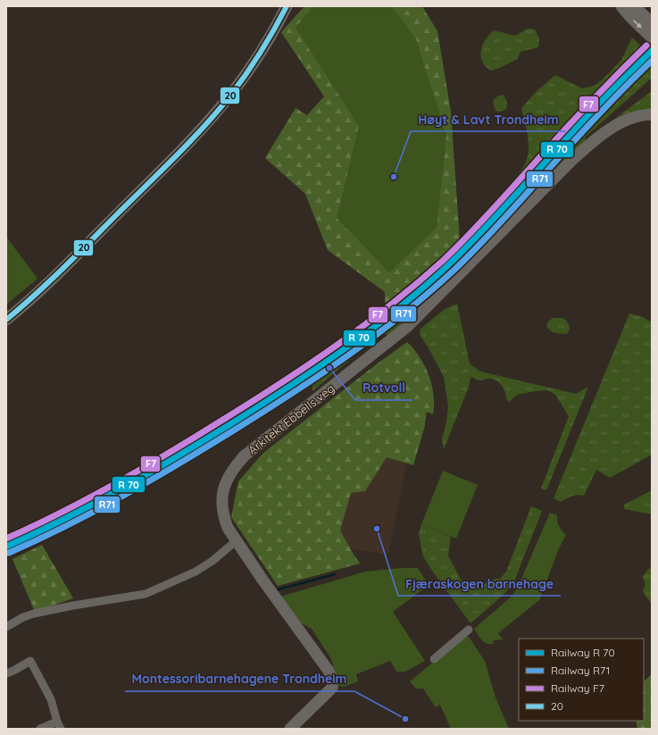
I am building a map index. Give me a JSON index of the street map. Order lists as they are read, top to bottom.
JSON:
{
  "streets": {
    "street": ["Arkitekt Ebbells veg"]
  },
  "places": [
    "Høyt & Lavt Trondheim",
    "Rotvoll",
    "Fjæraskogen barnehage",
    "Montessoribarnehagene Trondheim"
  ],
  "lines": ["transit line 20", "rail line F7", "rail line R71"],
  "legend": [
    "Railway R 70",
    "Railway R71",
    "Railway F7",
    "20"
  ]
}
